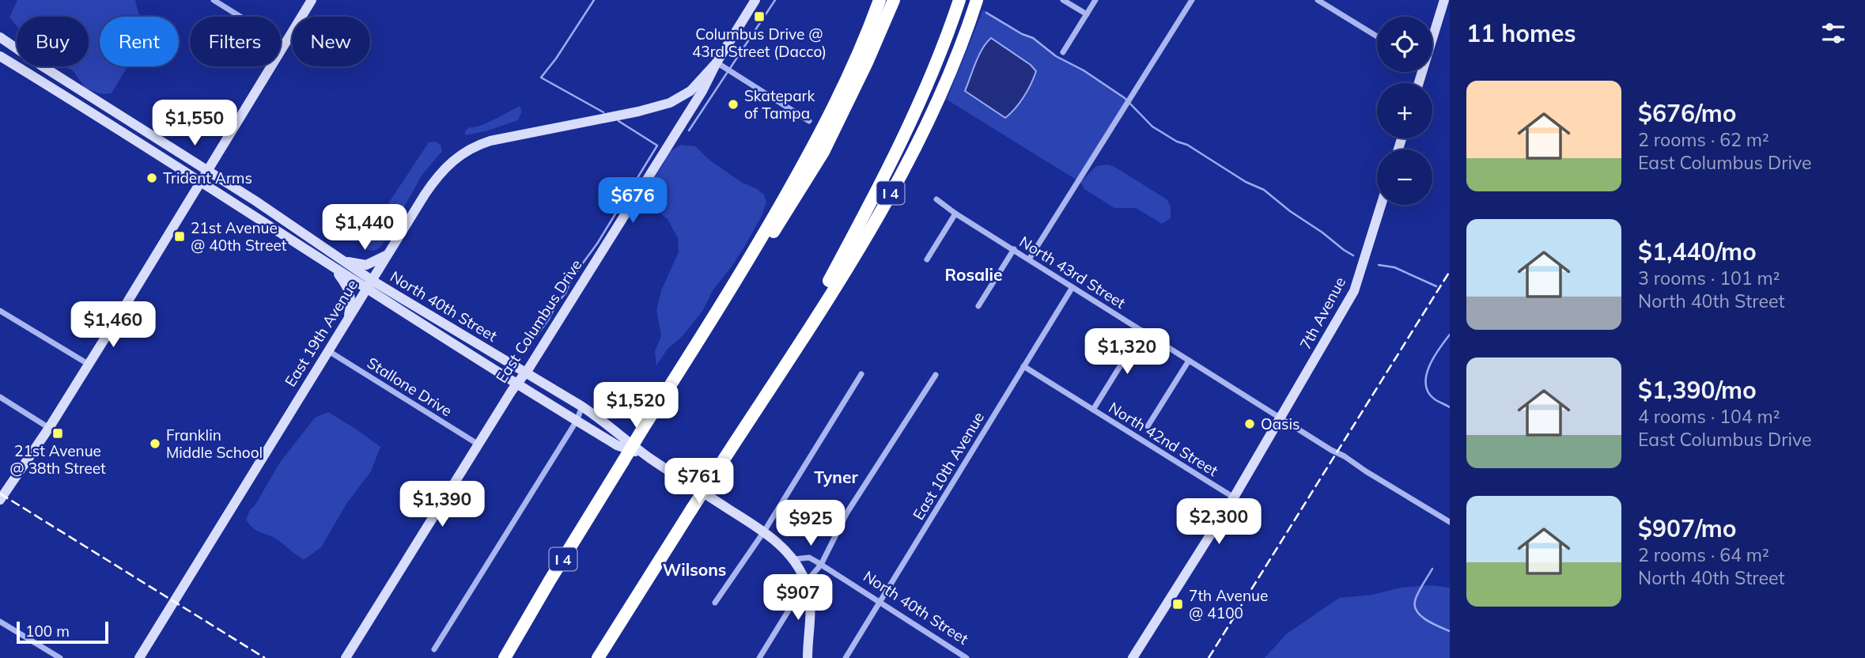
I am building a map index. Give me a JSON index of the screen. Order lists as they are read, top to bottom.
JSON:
{
  "streets": {
    "highway": ["I 4"],
    "main road": [
      "North 40th Street",
      "7th Avenue",
      "East Columbus Drive",
      "East 19th Avenue"
    ],
    "street": [
      "North 43rd Street",
      "Stallone Drive",
      "North 42nd Street",
      "East 10th Avenue"
    ]
  },
  "crossings": [
    ["North 43rd Street", "7th Avenue"],
    ["North 43rd Street", "East 10th Avenue"],
    ["North 40th Street", "East Columbus Drive"],
    ["North 40th Street", "East 19th Avenue"],
    ["North 40th Street", "East 10th Avenue"],
    ["7th Avenue", "North 42nd Street"],
    ["East Columbus Drive", "East 19th Avenue"],
    ["East Columbus Drive", "Stallone Drive"],
    ["East 19th Avenue", "Stallone Drive"],
    ["North 42nd Street", "East 10th Avenue"]
  ],
  "districts": ["Rosalie", "Tyner", "Wilsons"],
  "places": {
    "transit": [
      "Columbus Drive @ 43rd Street (Dacco)",
      "21st Avenue @ 40th Street",
      "21st Avenue @ 38th Street",
      "7th Avenue @ 4100"
    ],
    "other": [
      "Skatepark of Tampa",
      "Trident Arms",
      "Oasis",
      "Franklin Middle School"
    ]
  },
  "scale_bar": "100 m",
  "page": {
    "heading": "11 homes",
    "map_buttons": ["+", "−"],
    "chip": [
      "Buy",
      "Rent",
      "Filters",
      "New"
    ],
    "list": [
      {
        "name": "$676/mo",
        "note": "2 rooms · 62 m² · East Columbus Drive"
      },
      {
        "name": "$1,440/mo",
        "note": "3 rooms · 101 m² · North 40th Street"
      },
      {
        "name": "$1,390/mo",
        "note": "4 rooms · 104 m² · East Columbus Drive"
      },
      {
        "name": "$907/mo",
        "note": "2 rooms · 64 m² · North 40th Street"
      }
    ],
    "price": [
      "$1,550",
      "$676",
      "$1,440",
      "$1,460",
      "$1,320",
      "$1,520",
      "$761",
      "$1,390",
      "$2,300",
      "$925",
      "$907"
    ],
    "scale": "100 m"
  }
}
